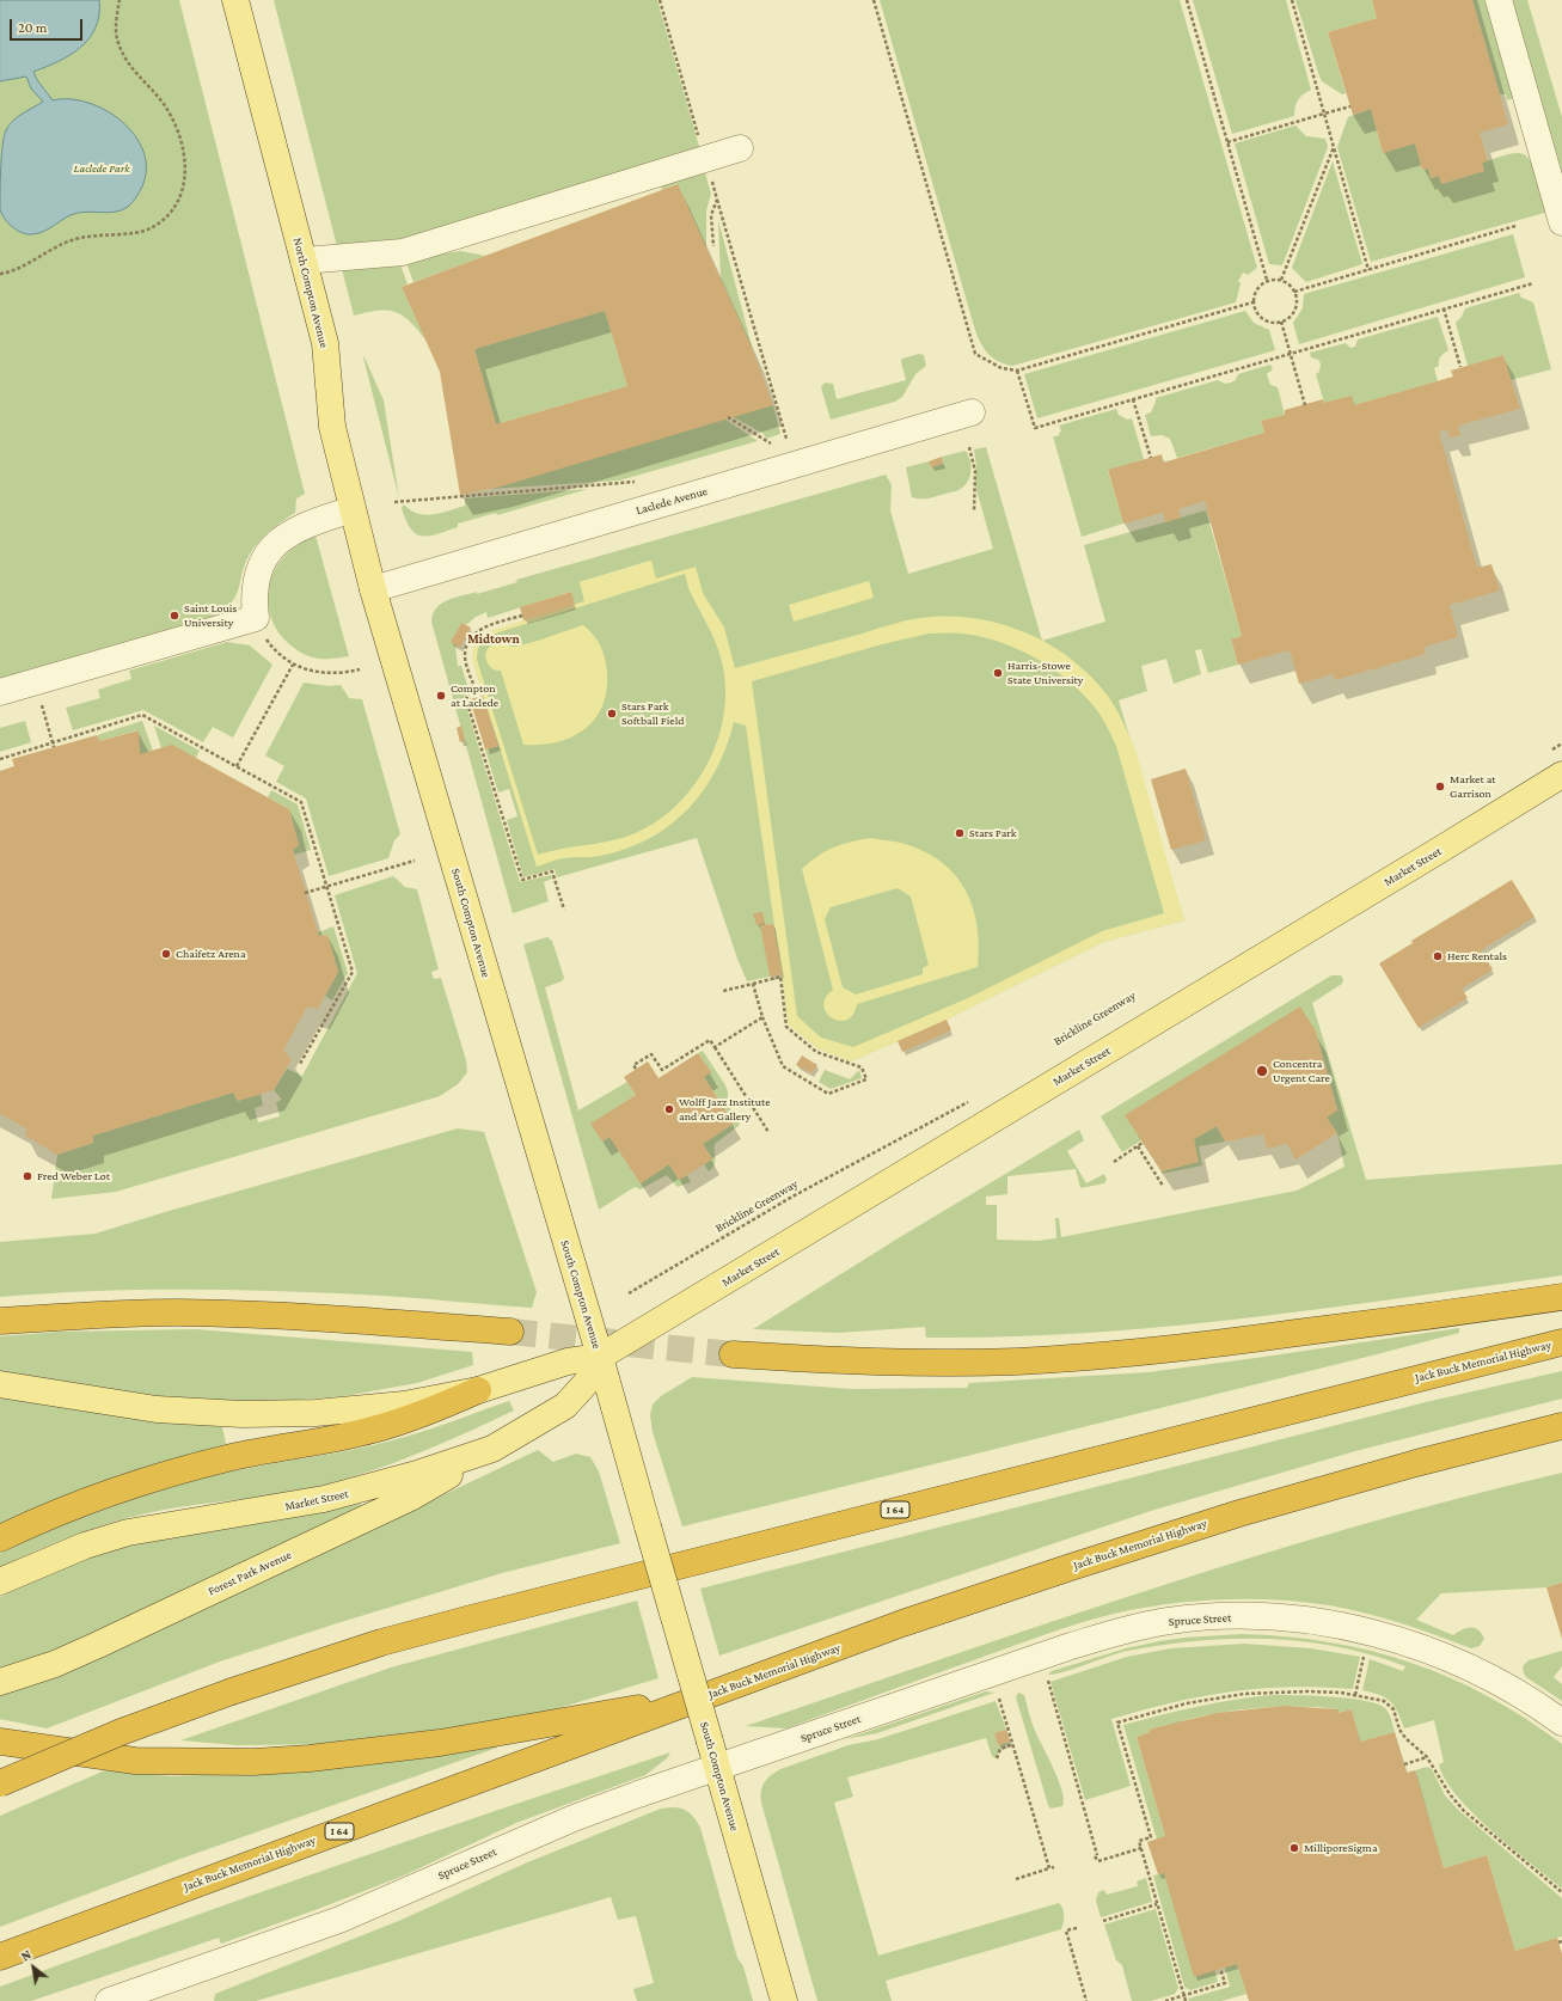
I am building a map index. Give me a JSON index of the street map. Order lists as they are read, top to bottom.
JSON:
{
  "streets": {
    "highway": ["Jack Buck Memorial Highway", "I 64"],
    "main road": [
      "North Compton Avenue",
      "Market Street",
      "South Compton Avenue",
      "Forest Park Avenue"
    ],
    "street": ["Laclede Avenue", "Spruce Street"],
    "path": ["Brickline Greenway"]
  },
  "crossings": [
    ["North Compton Avenue", "Laclede Avenue"],
    ["North Compton Avenue", "South Compton Avenue"],
    ["Laclede Avenue", "South Compton Avenue"],
    ["Market Street", "South Compton Avenue"],
    ["Market Street", "Forest Park Avenue"],
    ["South Compton Avenue", "Spruce Street"]
  ],
  "districts": ["Midtown"],
  "parks": ["Laclede Park"],
  "places": [
    "Saint Louis University",
    "Harris-Stowe State University",
    "Compton at Laclede",
    "Stars Park Softball Field",
    "Market at Garrison",
    "Stars Park",
    "Chaifetz Arena",
    "Herc Rentals",
    "Concentra Urgent Care",
    "Wolff Jazz Institute and Art Gallery",
    "Fred Weber Lot",
    "MilliporeSigma"
  ],
  "scale_bar": "20 m",
  "north": "top left"
}
